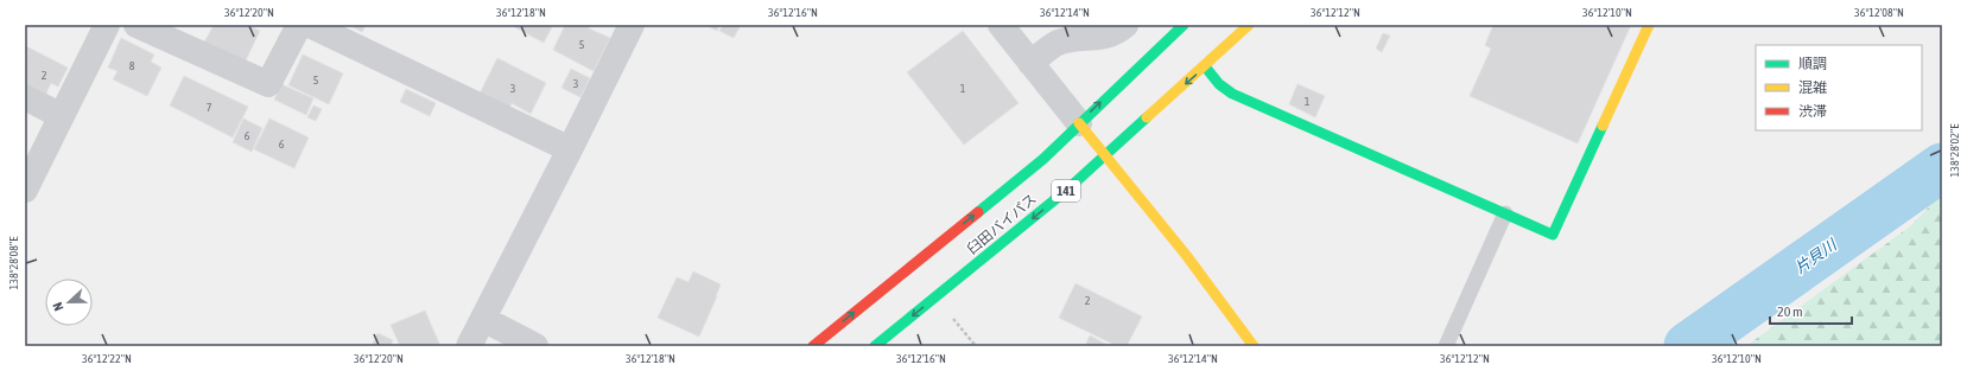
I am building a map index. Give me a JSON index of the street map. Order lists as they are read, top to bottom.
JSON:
{
  "streets": {
    "main road": ["141", "臼田バイパス"]
  },
  "water": ["片貝川"],
  "house_numbers": [
    "5",
    "8",
    "2",
    "5",
    "3",
    "3",
    "1",
    "1",
    "7",
    "6",
    "6",
    "2"
  ],
  "legend": ["順調", "混雑", "渋滞"],
  "scale_bar": "20 m",
  "north": "left",
  "coordinates": [
    "36°12'20\"N",
    "36°12'18\"N",
    "36°12'16\"N",
    "36°12'14\"N",
    "36°12'12\"N",
    "36°12'10\"N",
    "36°12'08\"N",
    "138°28'02\"E",
    "138°28'08\"E",
    "36°12'22\"N"
  ]
}
